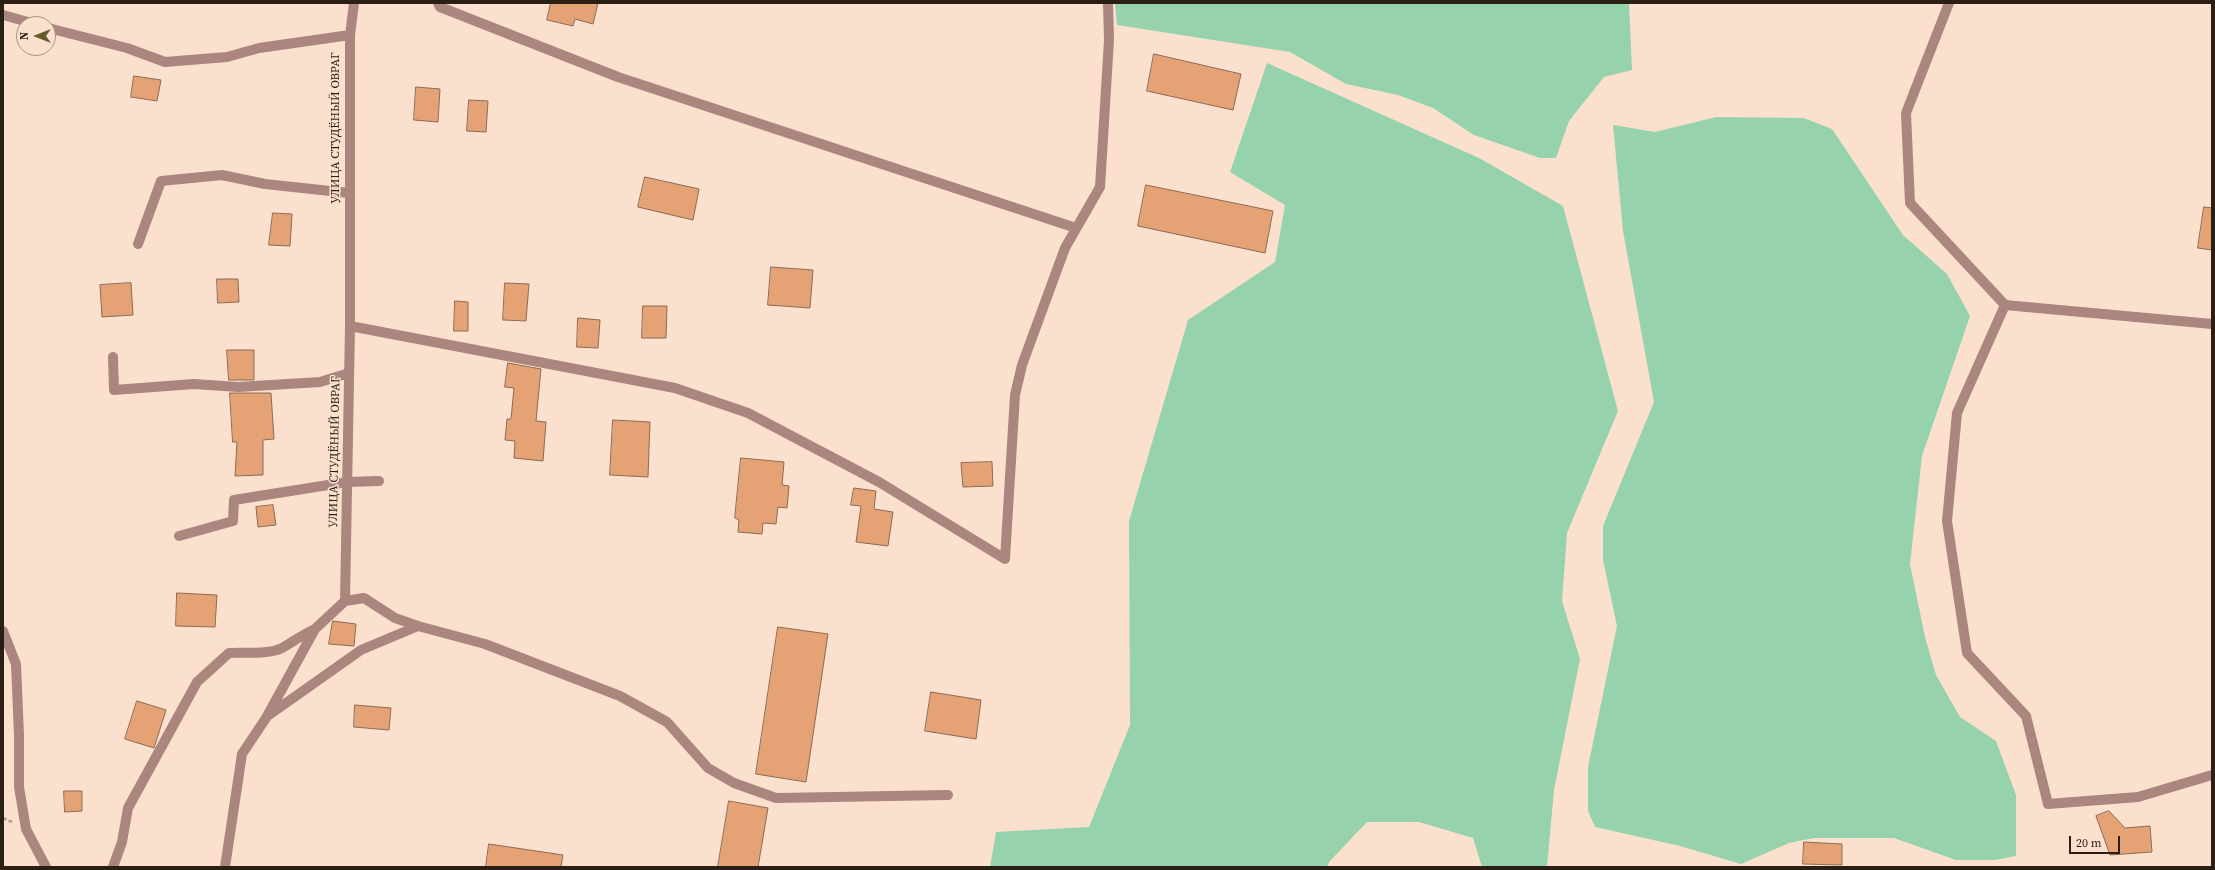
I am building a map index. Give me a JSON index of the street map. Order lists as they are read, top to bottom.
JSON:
{
  "streets": {
    "street": ["УЛИЦА СТУДЁНЫЙ ОВРАГ"]
  },
  "scale_bar": "20 m",
  "north": "left"
}
